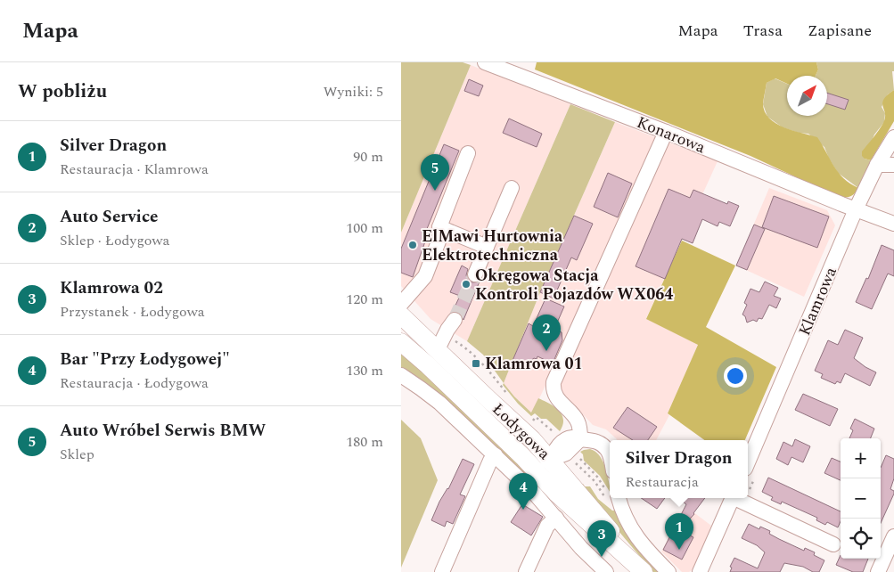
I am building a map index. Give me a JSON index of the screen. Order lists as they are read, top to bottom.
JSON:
{
  "streets": {
    "main road": ["Łodygowa"],
    "street": ["Konarowa", "Klamrowa"]
  },
  "crossings": [
    ["Konarowa", "Klamrowa"]
  ],
  "places": {
    "other": ["ElMawi Hurtownia Elektrotechniczna", "Okręgowa Stacja Kontroli Pojazdów WX064"],
    "transit": ["Klamrowa 01"]
  },
  "north": "top right",
  "page": {
    "header": "Mapa",
    "nav": ["Mapa", "Trasa", "Zapisane"],
    "heading": ["W pobliżu", "Wyniki: 5"],
    "list": [
      {
        "mark": "1",
        "name": "Silver Dragon",
        "note": "Restauracja · Klamrowa",
        "value": "90 m"
      },
      {
        "mark": "2",
        "name": "Auto Service",
        "note": "Sklep · Łodygowa",
        "value": "100 m"
      },
      {
        "mark": "3",
        "name": "Klamrowa 02",
        "note": "Przystanek · Łodygowa",
        "value": "120 m"
      },
      {
        "mark": "4",
        "name": "Bar \"Przy Łodygowej\"",
        "note": "Restauracja · Łodygowa",
        "value": "130 m"
      },
      {
        "mark": "5",
        "name": "Auto Wróbel Serwis BMW",
        "note": "Sklep",
        "value": "180 m"
      }
    ],
    "pins": [
      "5",
      "2",
      "4",
      "1",
      "3"
    ],
    "map_buttons": ["+", "−"],
    "popup": ["Silver Dragon", "Restauracja"]
  }
}
